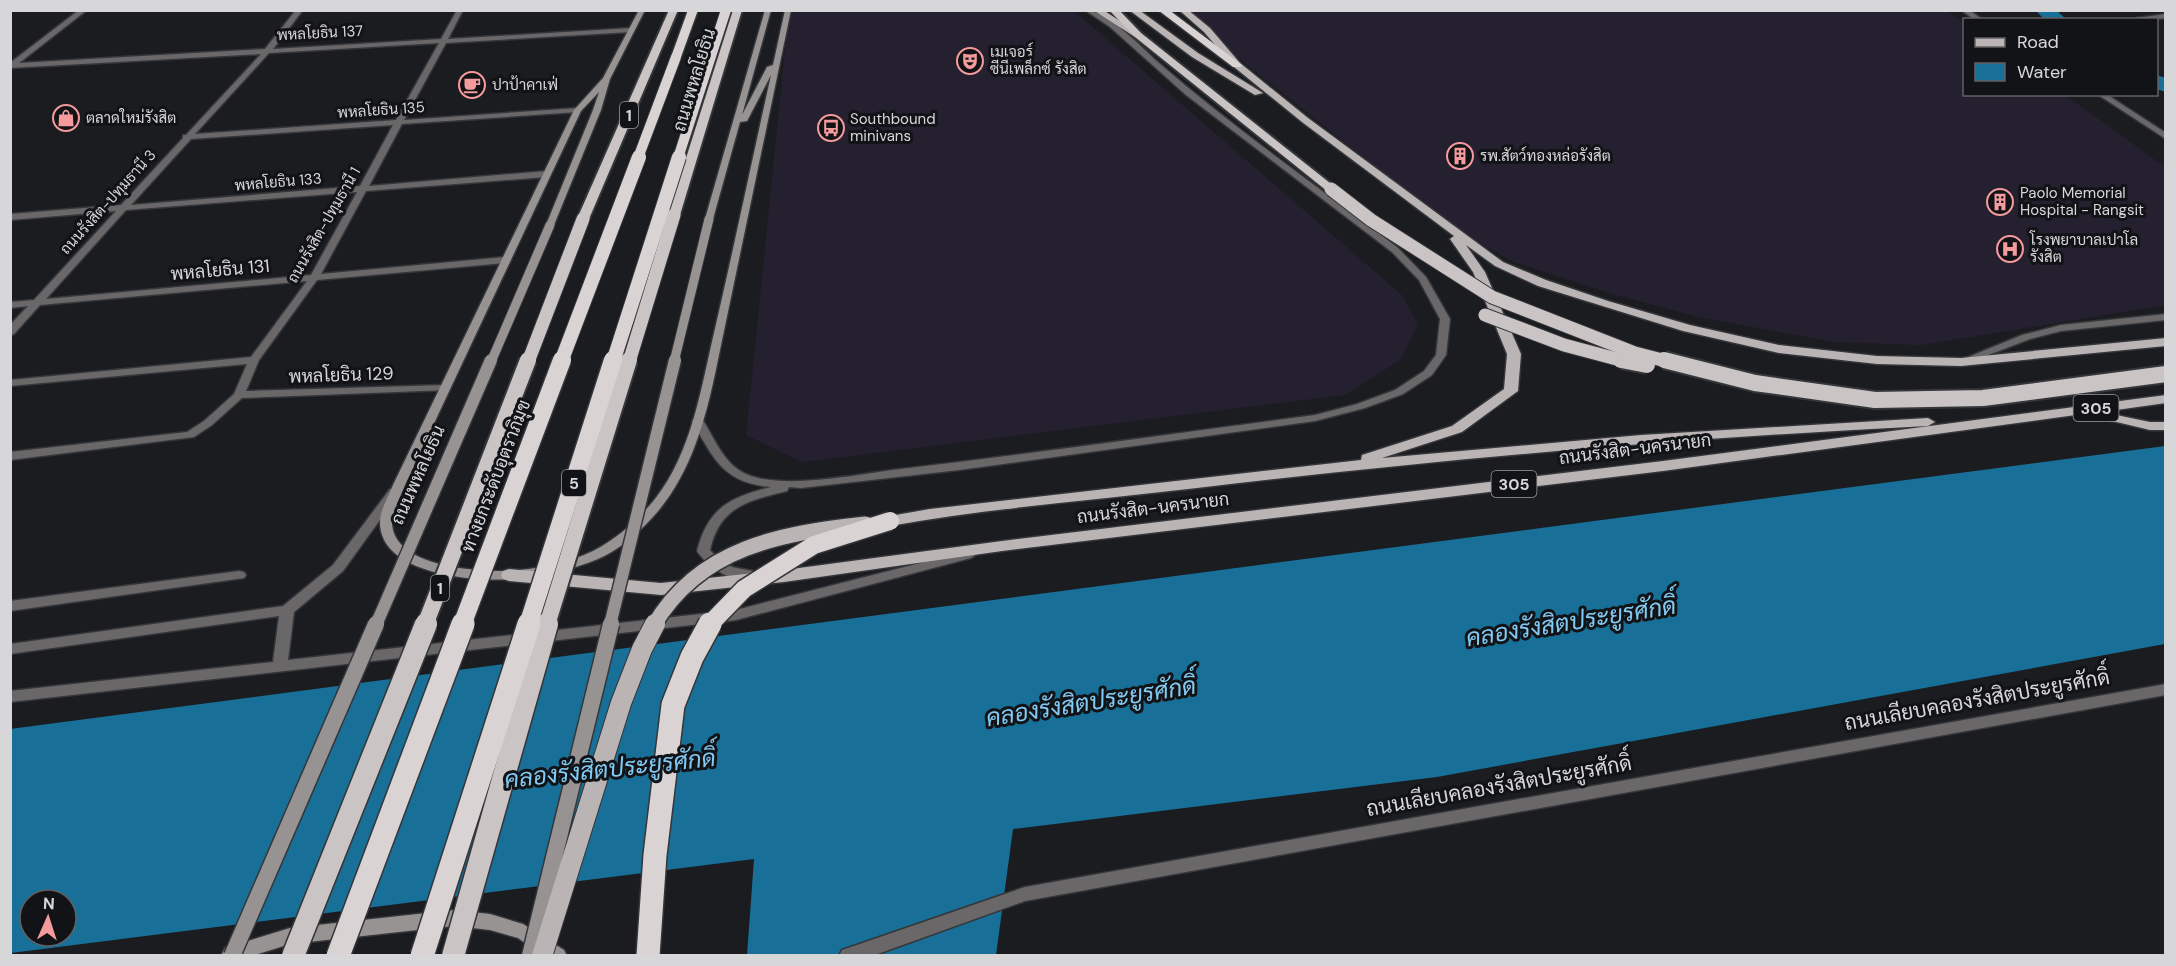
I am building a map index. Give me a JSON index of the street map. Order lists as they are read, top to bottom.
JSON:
{
  "streets": {
    "highway": [
      "ถนนพหลโยธิน",
      "1",
      "ทางยกระดับอุตราภิมุข",
      "5"
    ],
    "main road": ["305", "ถนนรังสิต-นครนายก"],
    "street": [
      "พหลโยธิน 137",
      "พหลโยธิน 135",
      "พหลโยธิน 133",
      "ถนนรังสิต-ปทุมธานี 3",
      "ถนนรังสิต-ปทุมธานี 1",
      "พหลโยธิน 131",
      "พหลโยธิน 129",
      "ถนนเลียบคลองรังสิตประยูรศักดิ์"
    ]
  },
  "crossings": [
    ["พหลโยธิน 137", "ถนนพหลโยธิน"],
    ["พหลโยธิน 137", "ถนนรังสิต-ปทุมธานี 3"],
    ["พหลโยธิน 137", "ถนนรังสิต-ปทุมธานี 1"],
    ["พหลโยธิน 135", "ถนนรังสิต-ปทุมธานี 3"],
    ["พหลโยธิน 135", "ถนนรังสิต-ปทุมธานี 1"],
    ["พหลโยธิน 133", "ถนนรังสิต-ปทุมธานี 3"],
    ["พหลโยธิน 133", "ถนนรังสิต-ปทุมธานี 1"],
    ["ถนนรังสิต-ปทุมธานี 3", "พหลโยธิน 131"],
    ["ถนนรังสิต-ปทุมธานี 1", "พหลโยธิน 131"],
    ["ถนนรังสิต-ปทุมธานี 1", "พหลโยธิน 129"]
  ],
  "water": ["คลองรังสิตประยูรศักดิ์"],
  "places": {
    "theatre": ["เมเจอร์ ซีนีเพล็กซ์ รังสิต"],
    "cafe": ["ปาป้าคาเฟ่"],
    "shop": ["ตลาดใหม่รังสิต"],
    "bus stop": ["Southbound minivans"],
    "building": ["รพ.สัตว์ทองหล่อรังสิต", "Paolo Memorial Hospital - Rangsit"],
    "hospital": ["โรงพยาบาลเปาโล รังสิต"]
  },
  "legend": ["Road", "Water"],
  "north": "top"
}
